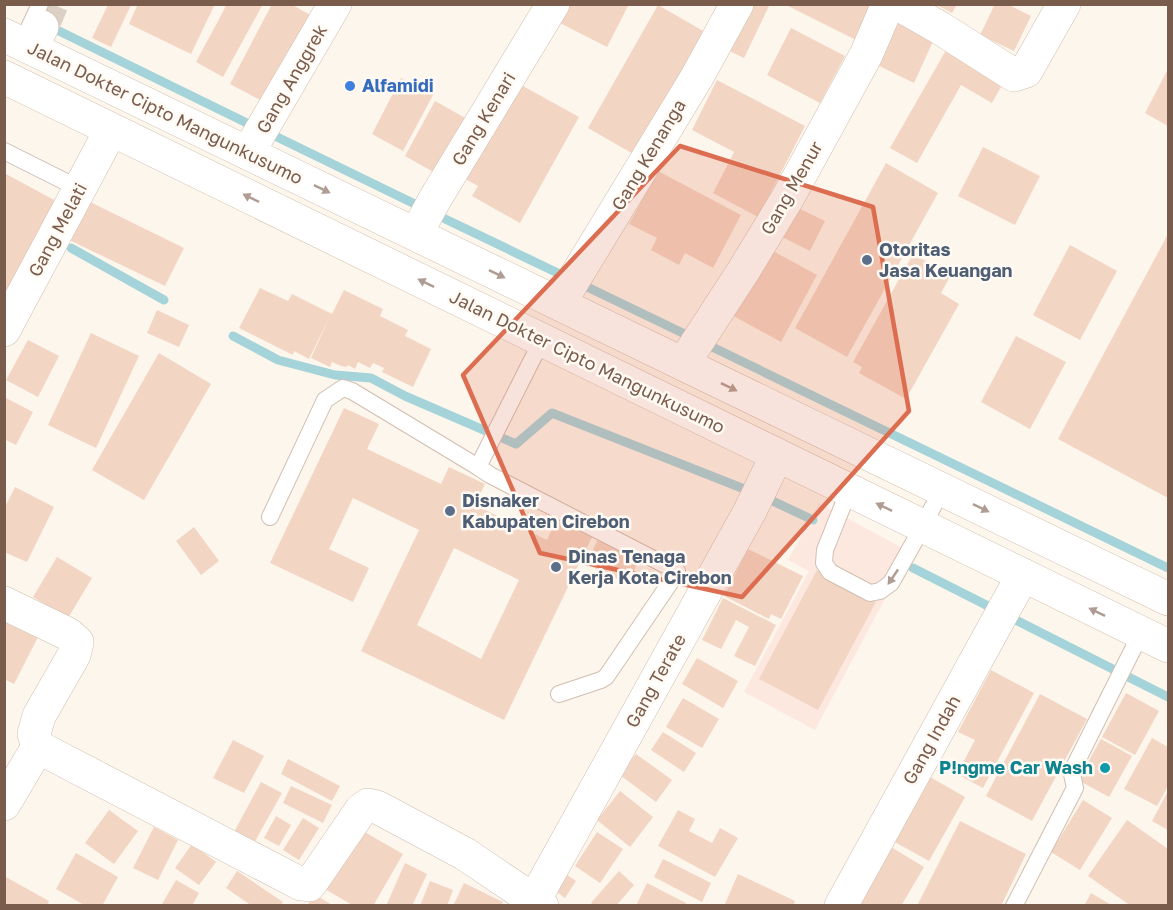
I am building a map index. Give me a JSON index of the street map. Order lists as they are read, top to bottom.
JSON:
{
  "streets": {
    "street": [
      "Gang Anggrek",
      "Jalan Dokter Cipto Mangunkusumo",
      "Gang Kenari",
      "Gang Kenanga",
      "Gang Menur",
      "Gang Melati",
      "Gang Terate",
      "Gang Indah"
    ]
  },
  "crossings": [
    ["Gang Anggrek", "Jalan Dokter Cipto Mangunkusumo"],
    ["Jalan Dokter Cipto Mangunkusumo", "Gang Kenari"],
    ["Jalan Dokter Cipto Mangunkusumo", "Gang Kenanga"],
    ["Jalan Dokter Cipto Mangunkusumo", "Gang Menur"],
    ["Jalan Dokter Cipto Mangunkusumo", "Gang Melati"],
    ["Jalan Dokter Cipto Mangunkusumo", "Gang Terate"],
    ["Jalan Dokter Cipto Mangunkusumo", "Gang Indah"]
  ],
  "places": [
    "Alfamidi",
    "Otoritas Jasa Keuangan",
    "Disnaker Kabupaten Cirebon",
    "Dinas Tenaga Kerja Kota Cirebon",
    "P!ngme Car Wash"
  ]
}
